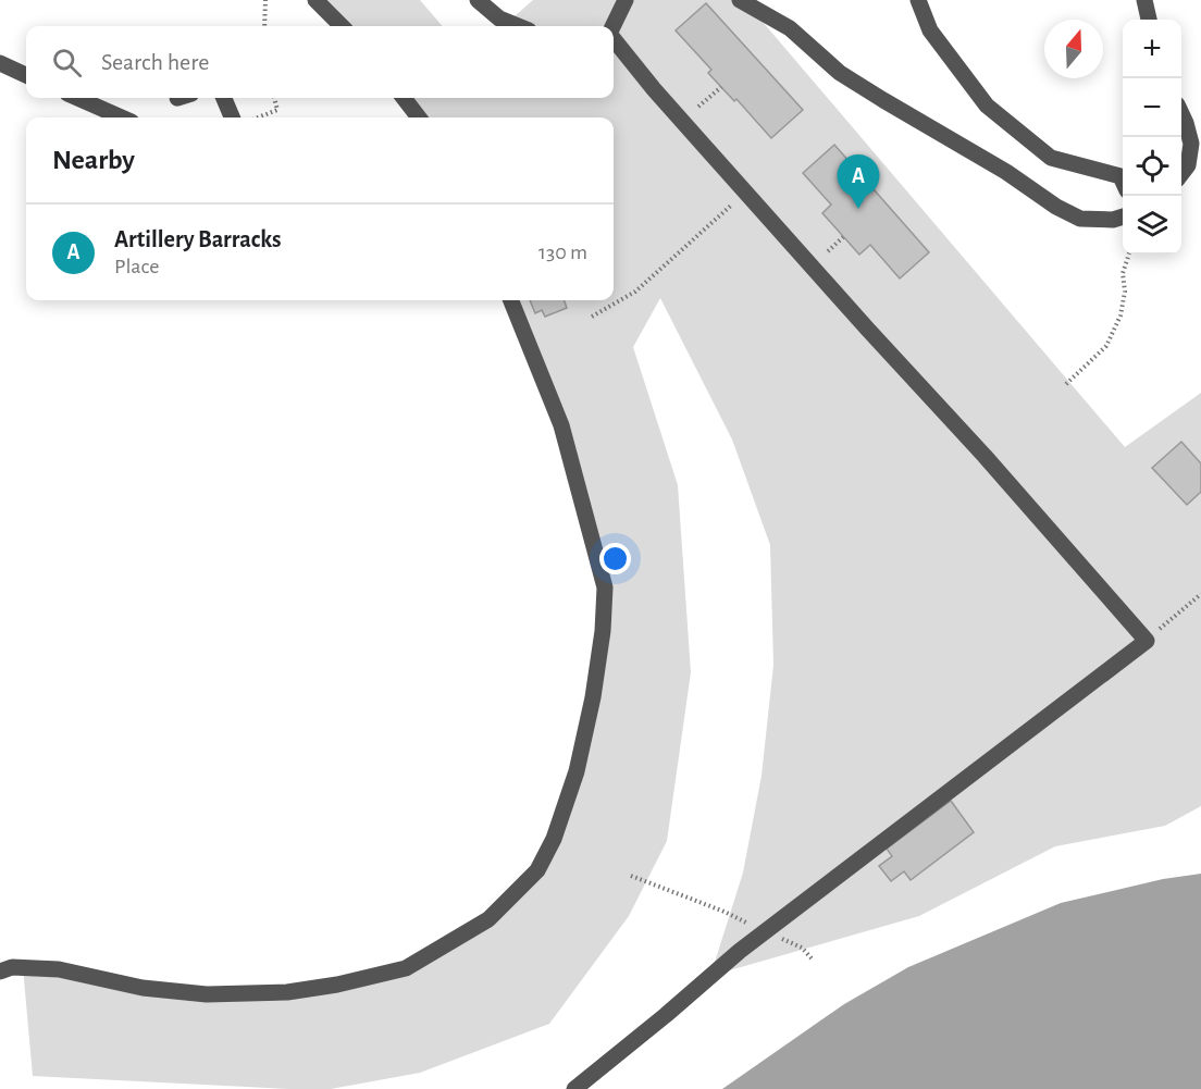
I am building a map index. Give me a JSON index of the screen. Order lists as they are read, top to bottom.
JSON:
{
  "north": "top",
  "page": {
    "map_buttons": ["+", "−"],
    "search": "Search here",
    "heading": "Nearby",
    "pins": "A",
    "list": [
      {
        "mark": "A",
        "name": "Artillery Barracks",
        "note": "Place",
        "value": "130 m"
      }
    ]
  }
}
